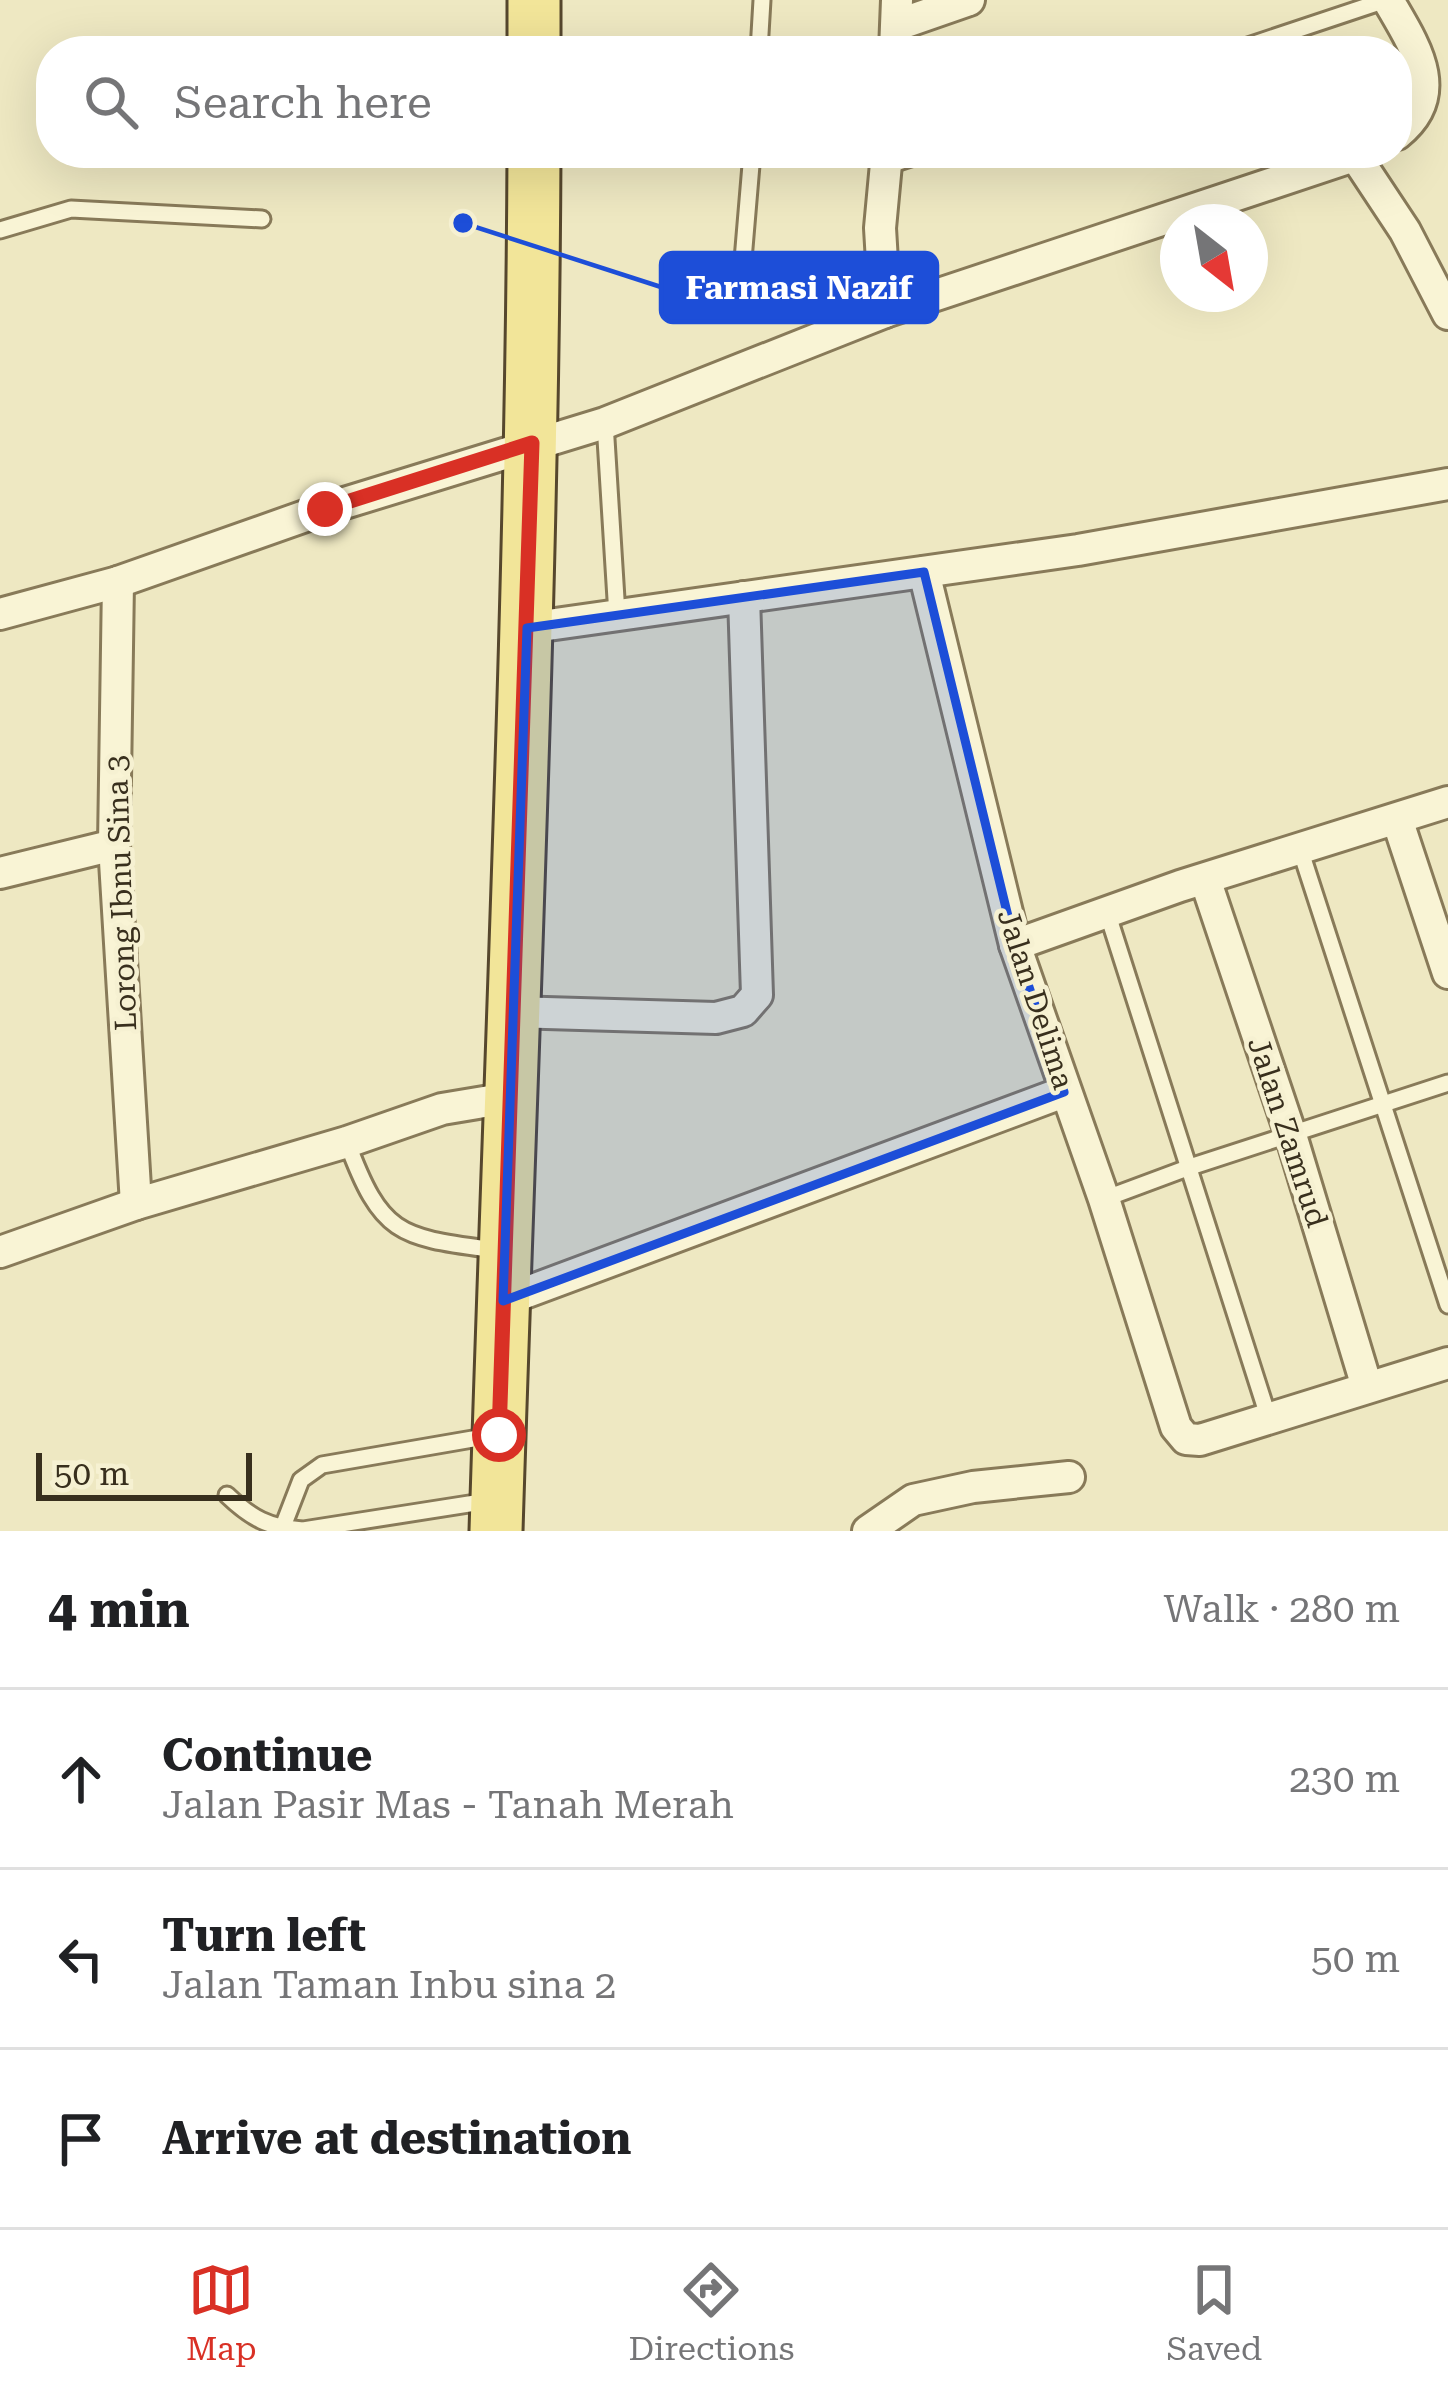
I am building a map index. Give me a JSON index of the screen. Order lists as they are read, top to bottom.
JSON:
{
  "streets": {
    "street": ["Lorong Ibnu Sina 3", "Jalan Delima", "Jalan Zamrud"]
  },
  "places": ["Farmasi Nazif"],
  "scale_bar": "50 m",
  "north": "bottom right",
  "page": {
    "search": "Search here",
    "scale": "50 m",
    "heading": ["4 min", "Walk · 280 m"],
    "list": [
      ["Continue", "Jalan Pasir Mas - Tanah Merah", "230 m"],
      ["Turn left", "Jalan Taman Inbu sina 2", "50 m"],
      "Arrive at destination"
    ],
    "nav": ["Map", "Directions", "Saved"]
  }
}
